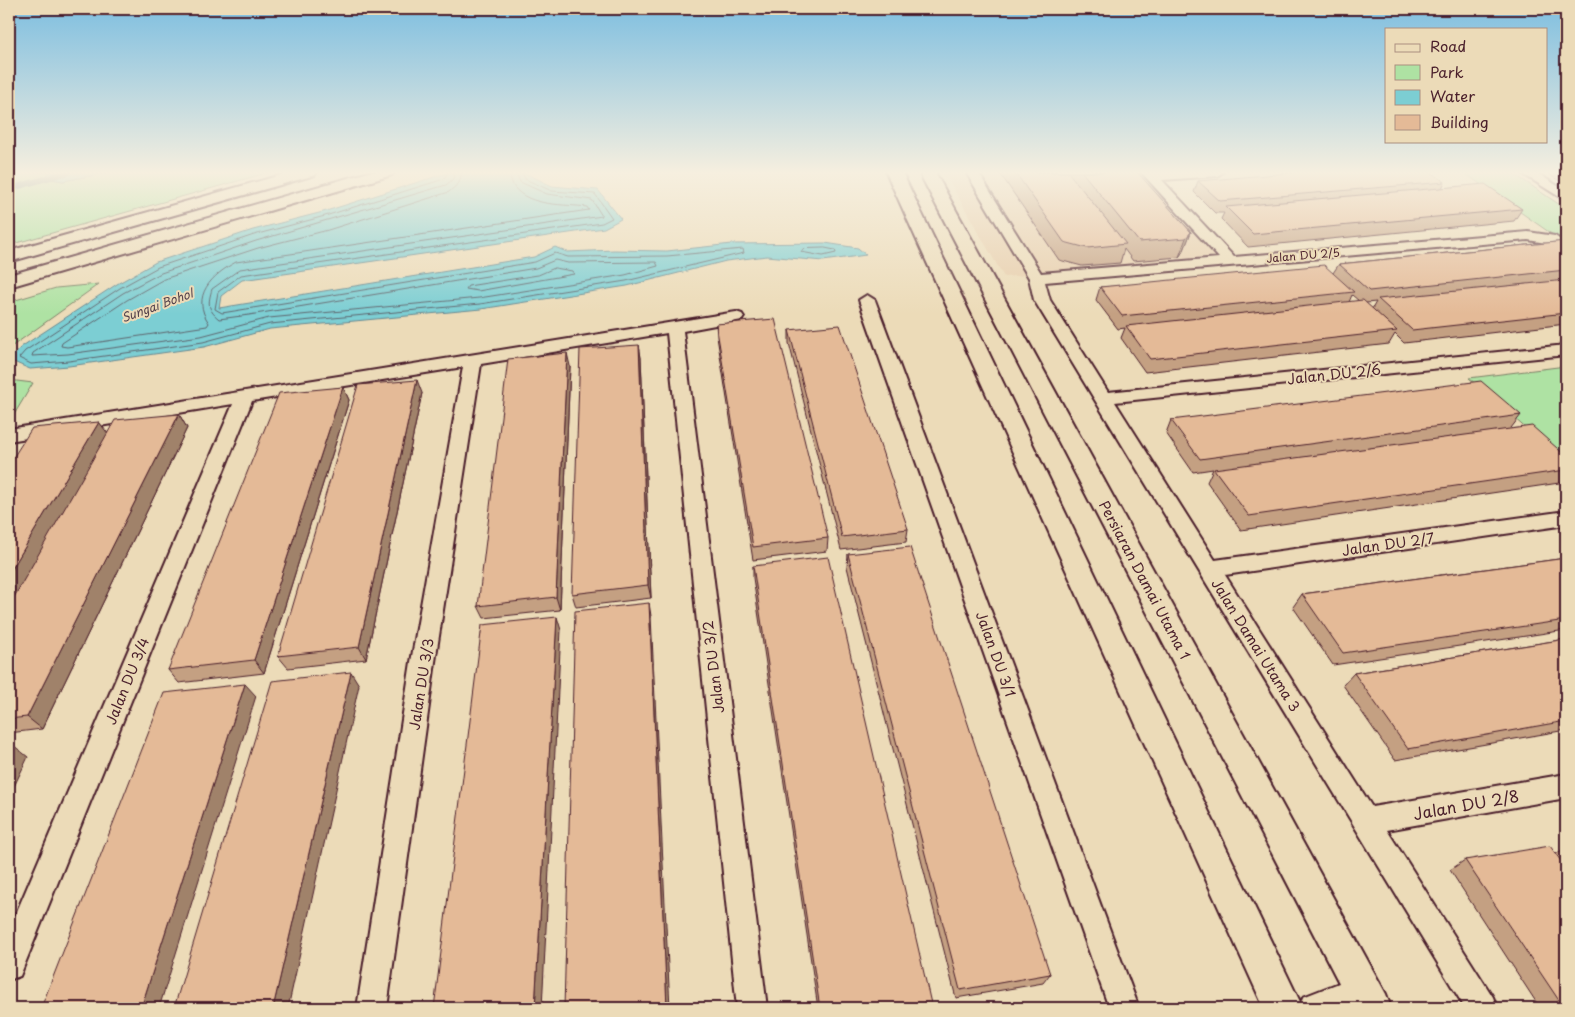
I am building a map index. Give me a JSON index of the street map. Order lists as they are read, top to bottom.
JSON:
{
  "streets": {
    "street": [
      "Jalan DU 2/5",
      "Jalan DU 2/6",
      "Jalan DU 2/7",
      "Persiaran Damai Utama 1",
      "Jalan Damai Utama 3",
      "Jalan DU 3/1",
      "Jalan DU 3/2",
      "Jalan DU 3/4",
      "Jalan DU 3/3",
      "Jalan DU 2/8"
    ]
  },
  "crossings": [
    ["Jalan DU 2/5", "Jalan Damai Utama 3"],
    ["Jalan DU 2/6", "Jalan Damai Utama 3"],
    ["Jalan DU 2/7", "Jalan Damai Utama 3"],
    ["Jalan Damai Utama 3", "Jalan DU 2/8"]
  ],
  "water": ["Sungai Bohol"],
  "legend": [
    "Road",
    "Park",
    "Water",
    "Building"
  ]
}
